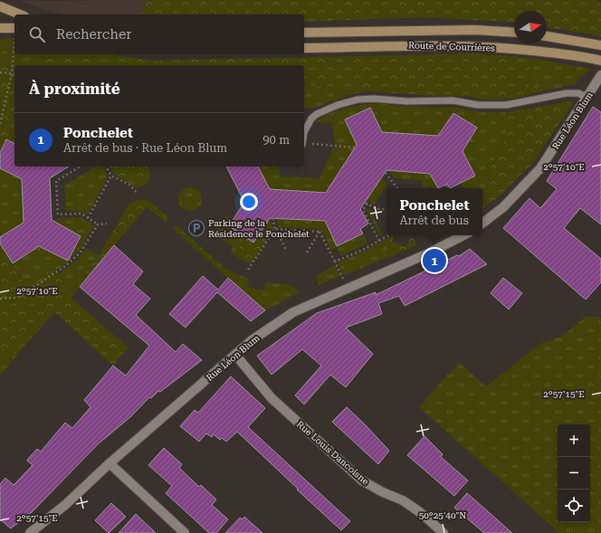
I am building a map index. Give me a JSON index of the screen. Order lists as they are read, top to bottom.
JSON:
{
  "streets": {
    "main road": ["Route de Courrières"],
    "street": ["Rue Léon Blum", "Rue Louis Dancoisne"]
  },
  "crossings": [
    ["Rue Léon Blum", "Rue Louis Dancoisne"]
  ],
  "places": {
    "parking": ["Parking de la Résidence le Ponchelet"]
  },
  "north": "right",
  "page": {
    "search": "Rechercher",
    "heading": "À proximité",
    "list": [
      {
        "mark": "1",
        "name": "Ponchelet",
        "note": "Arrêt de bus · Rue Léon Blum",
        "value": "90 m"
      }
    ],
    "popup": ["Ponchelet", "Arrêt de bus"],
    "pins": "1",
    "map_buttons": ["+", "−"]
  },
  "coordinates": ["2°57'10\"E", "2°57'15\"E", "50°25'40\"N"]
}
